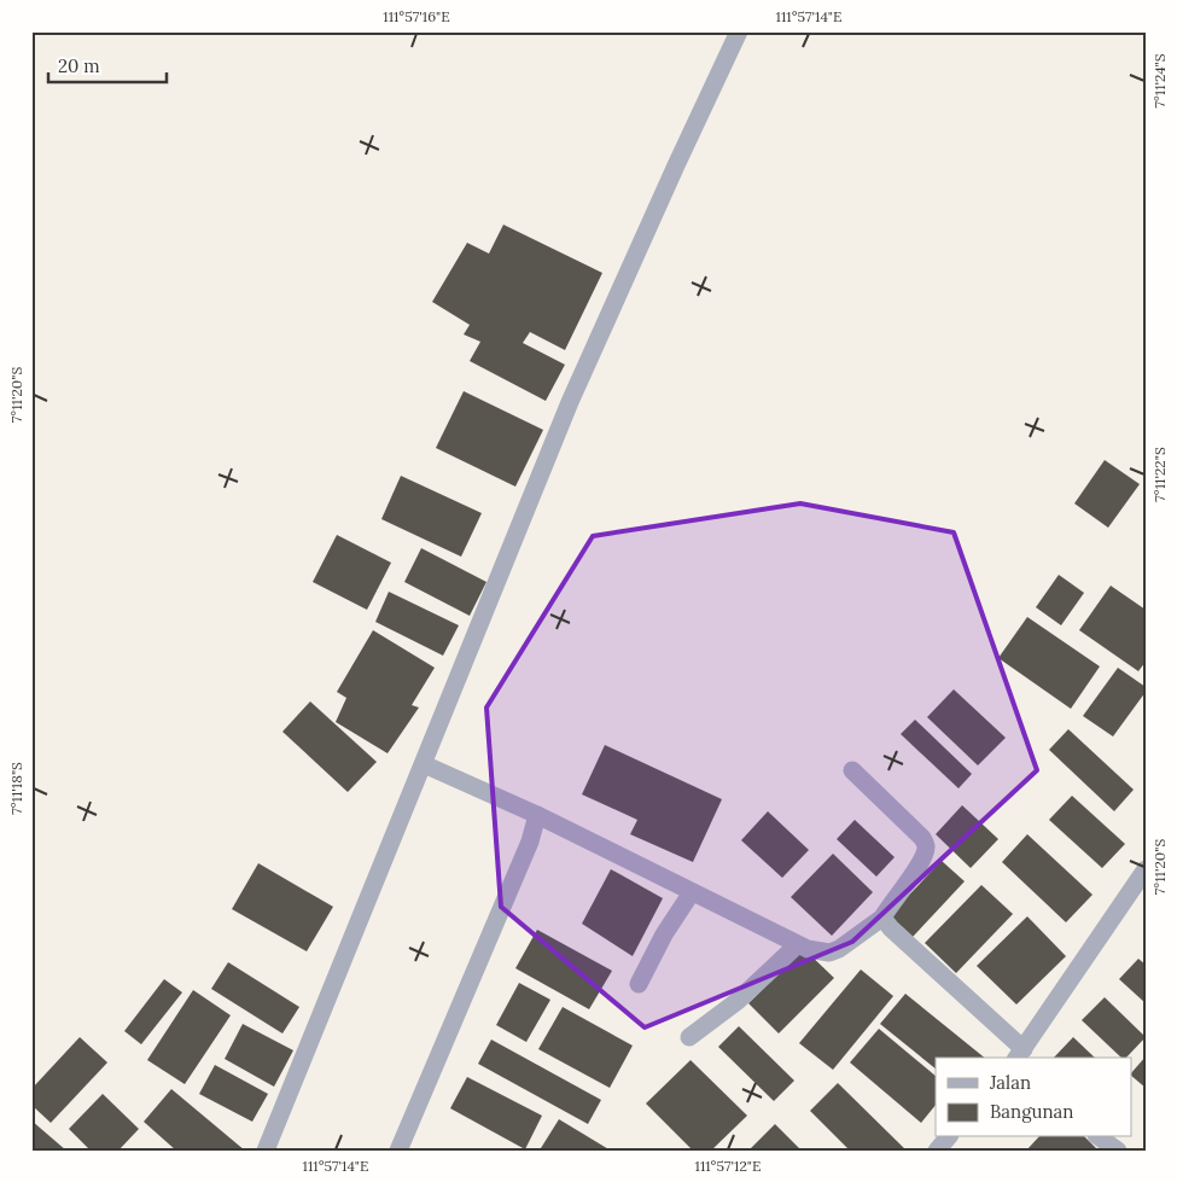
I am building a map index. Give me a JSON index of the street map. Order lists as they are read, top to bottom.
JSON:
{
  "legend": ["Jalan", "Bangunan"],
  "scale_bar": "20 m",
  "coordinates": [
    "111°57'16\"E",
    "111°57'14\"E",
    "7°11'24\"S",
    "7°11'20\"S",
    "7°11'22\"S",
    "7°11'18\"S",
    "111°57'12\"E"
  ]
}
